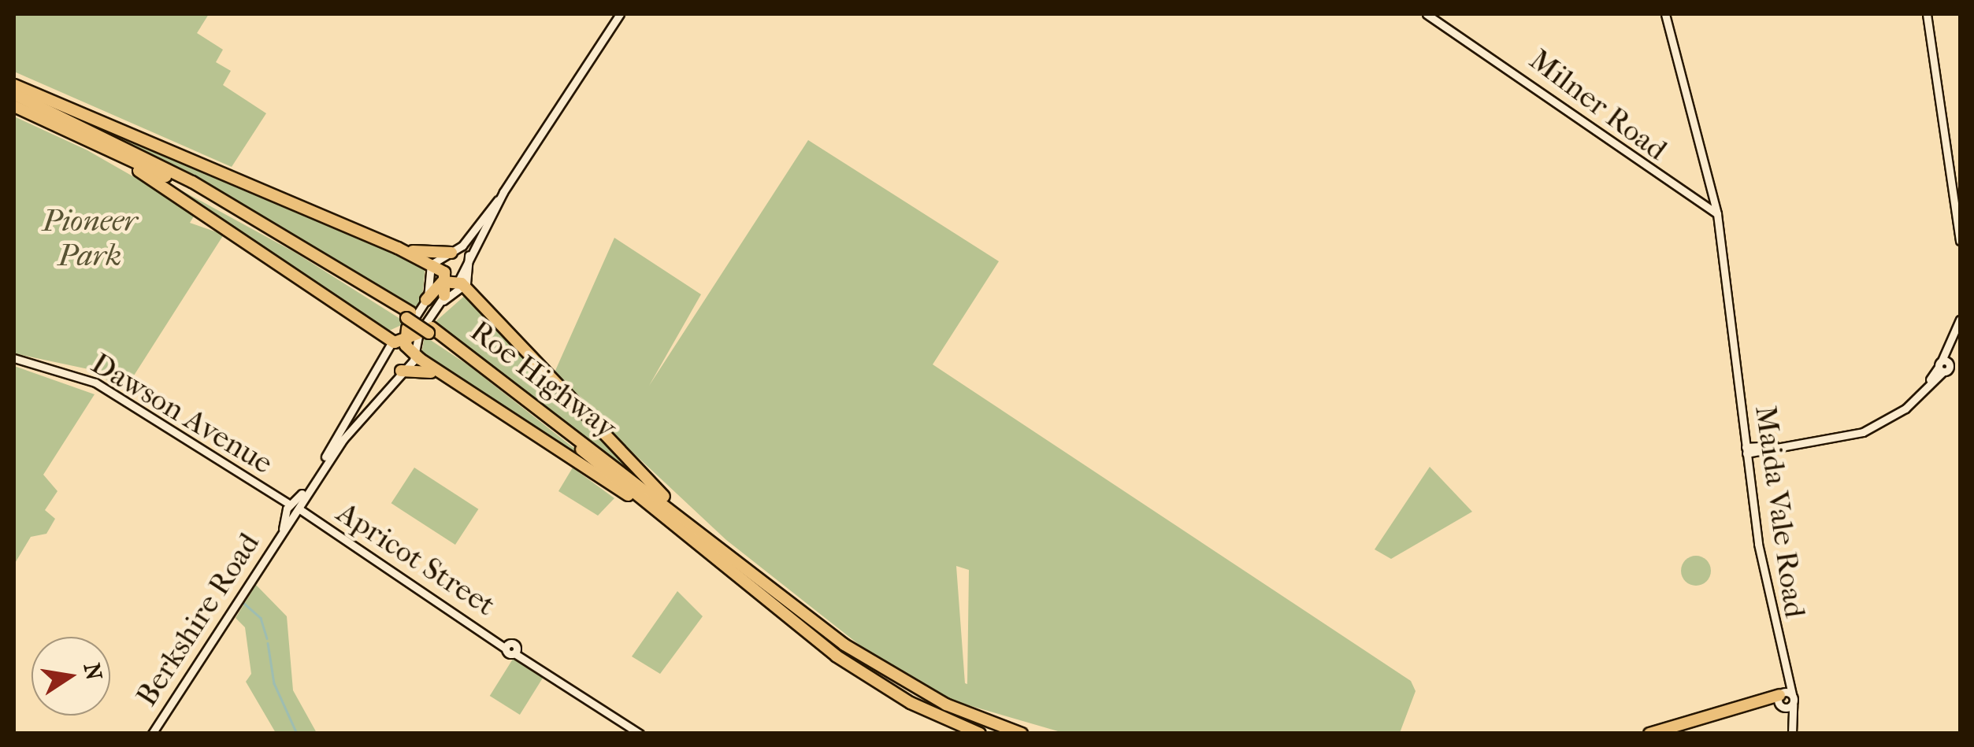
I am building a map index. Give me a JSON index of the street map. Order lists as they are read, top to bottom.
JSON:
{
  "streets": {
    "highway": ["Roe Highway"],
    "main road": [
      "Milner Road",
      "Dawson Avenue",
      "Maida Vale Road",
      "Apricot Street",
      "Berkshire Road"
    ]
  },
  "crossings": [
    ["Milner Road", "Maida Vale Road"],
    ["Dawson Avenue", "Apricot Street"],
    ["Dawson Avenue", "Berkshire Road"],
    ["Apricot Street", "Berkshire Road"]
  ],
  "parks": ["Pioneer Park"],
  "north": "right"
}
